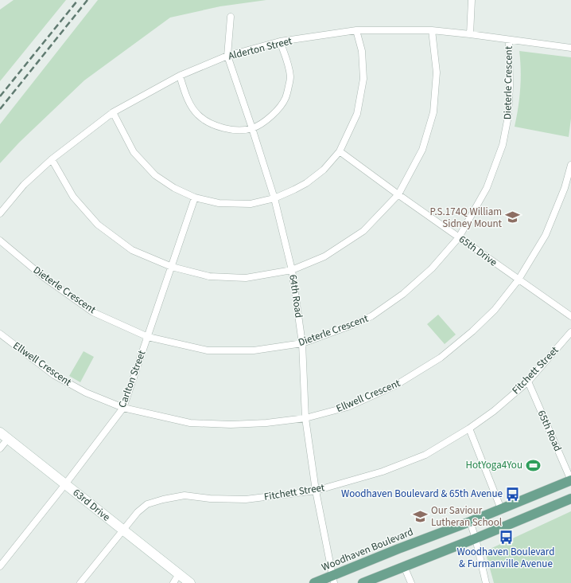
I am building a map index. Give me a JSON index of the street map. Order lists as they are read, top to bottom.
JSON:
{
  "streets": {
    "main road": ["Woodhaven Boulevard"],
    "street": [
      "Alderton Street",
      "Dieterle Crescent",
      "65th Drive",
      "64th Road",
      "Ellwell Crescent",
      "Fitchett Street",
      "Carlton Street",
      "65th Road",
      "63rd Drive"
    ]
  },
  "crossings": [
    ["Alderton Street", "Dieterle Crescent"],
    ["Alderton Street", "64th Road"],
    ["Dieterle Crescent", "65th Drive"],
    ["Dieterle Crescent", "64th Road"],
    ["Dieterle Crescent", "Carlton Street"],
    ["65th Drive", "Ellwell Crescent"],
    ["64th Road", "Ellwell Crescent"],
    ["64th Road", "Fitchett Street"],
    ["64th Road", "Woodhaven Boulevard"],
    ["Ellwell Crescent", "Carlton Street"],
    ["Fitchett Street", "65th Road"],
    ["Fitchett Street", "63rd Drive"],
    ["Carlton Street", "63rd Drive"],
    ["65th Road", "Woodhaven Boulevard"]
  ],
  "places": {
    "school or university": ["P.S.174Q William Sidney Mount", "Our Saviour Lutheran School"],
    "sports": ["HotYoga4You"],
    "bus stop": ["Woodhaven Boulevard & 65th Avenue", "Woodhaven Boulevard & Furmanville Avenue"]
  }
}
